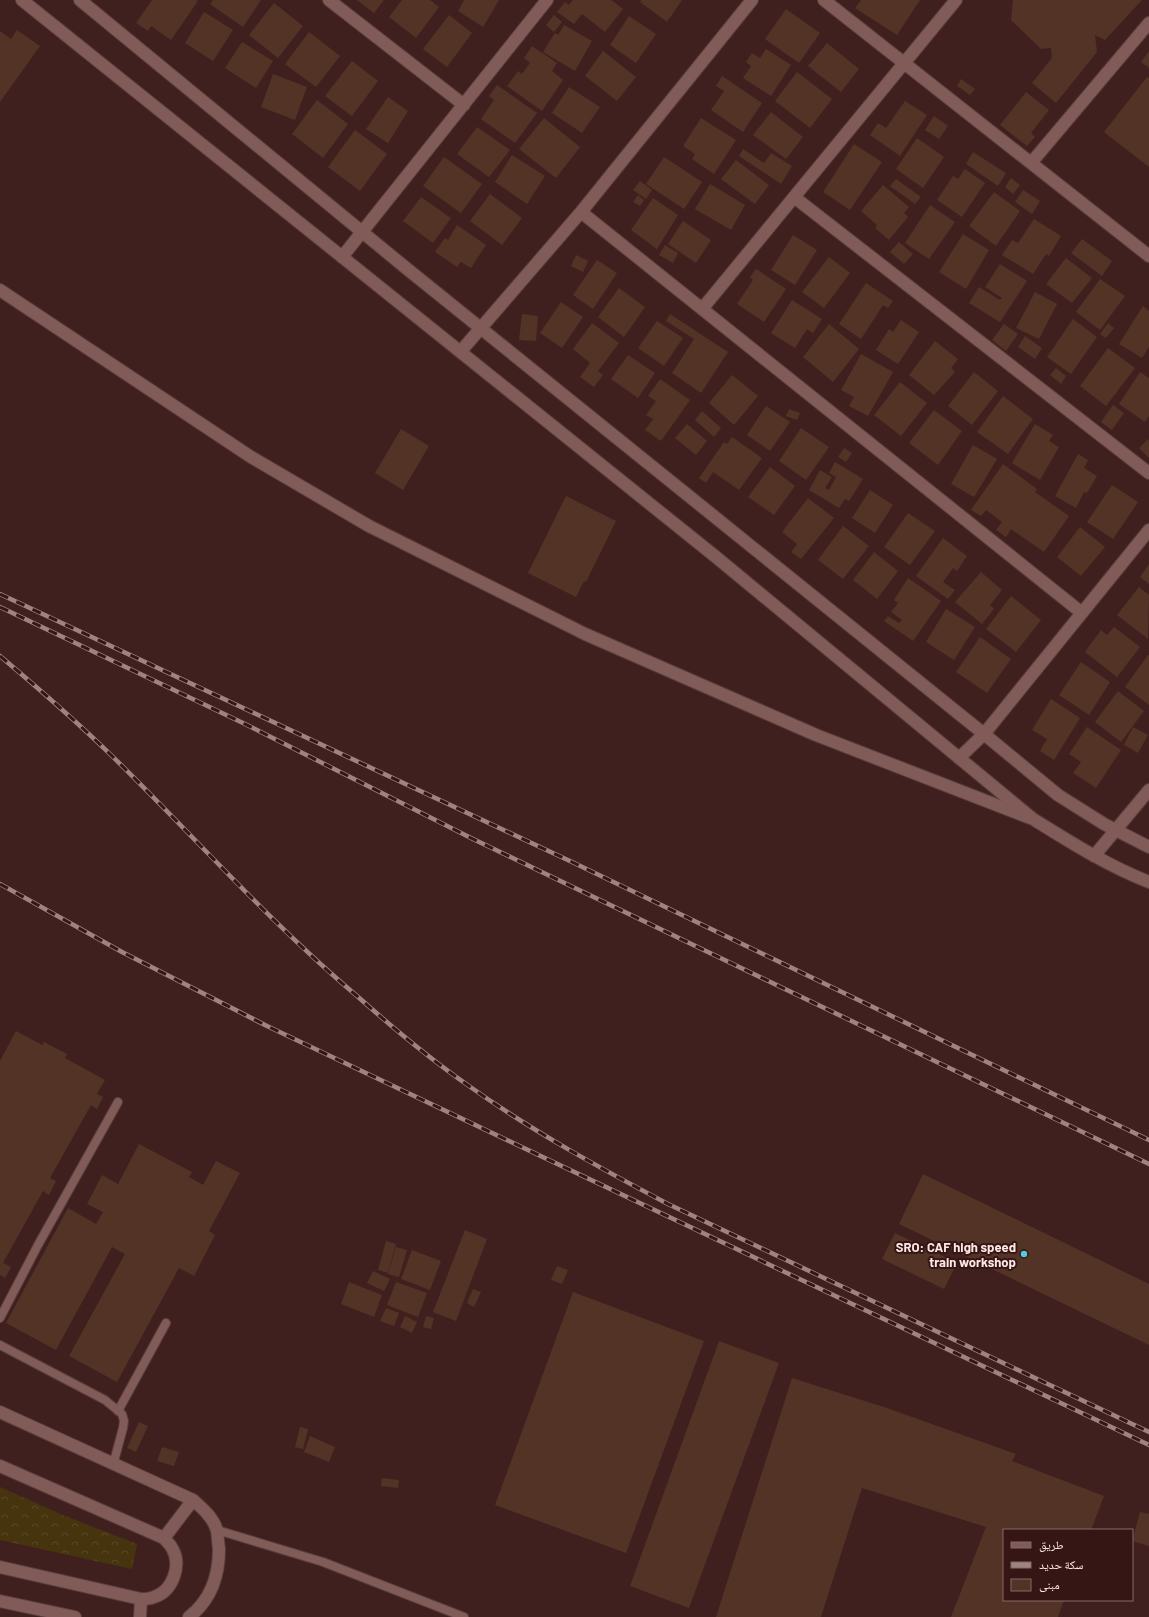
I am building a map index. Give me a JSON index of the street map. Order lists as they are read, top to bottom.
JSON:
{
  "places": ["SRO: CAF high speed train workshop"],
  "legend": ["طريق", "سكة حديد", "مبنى"]
}
